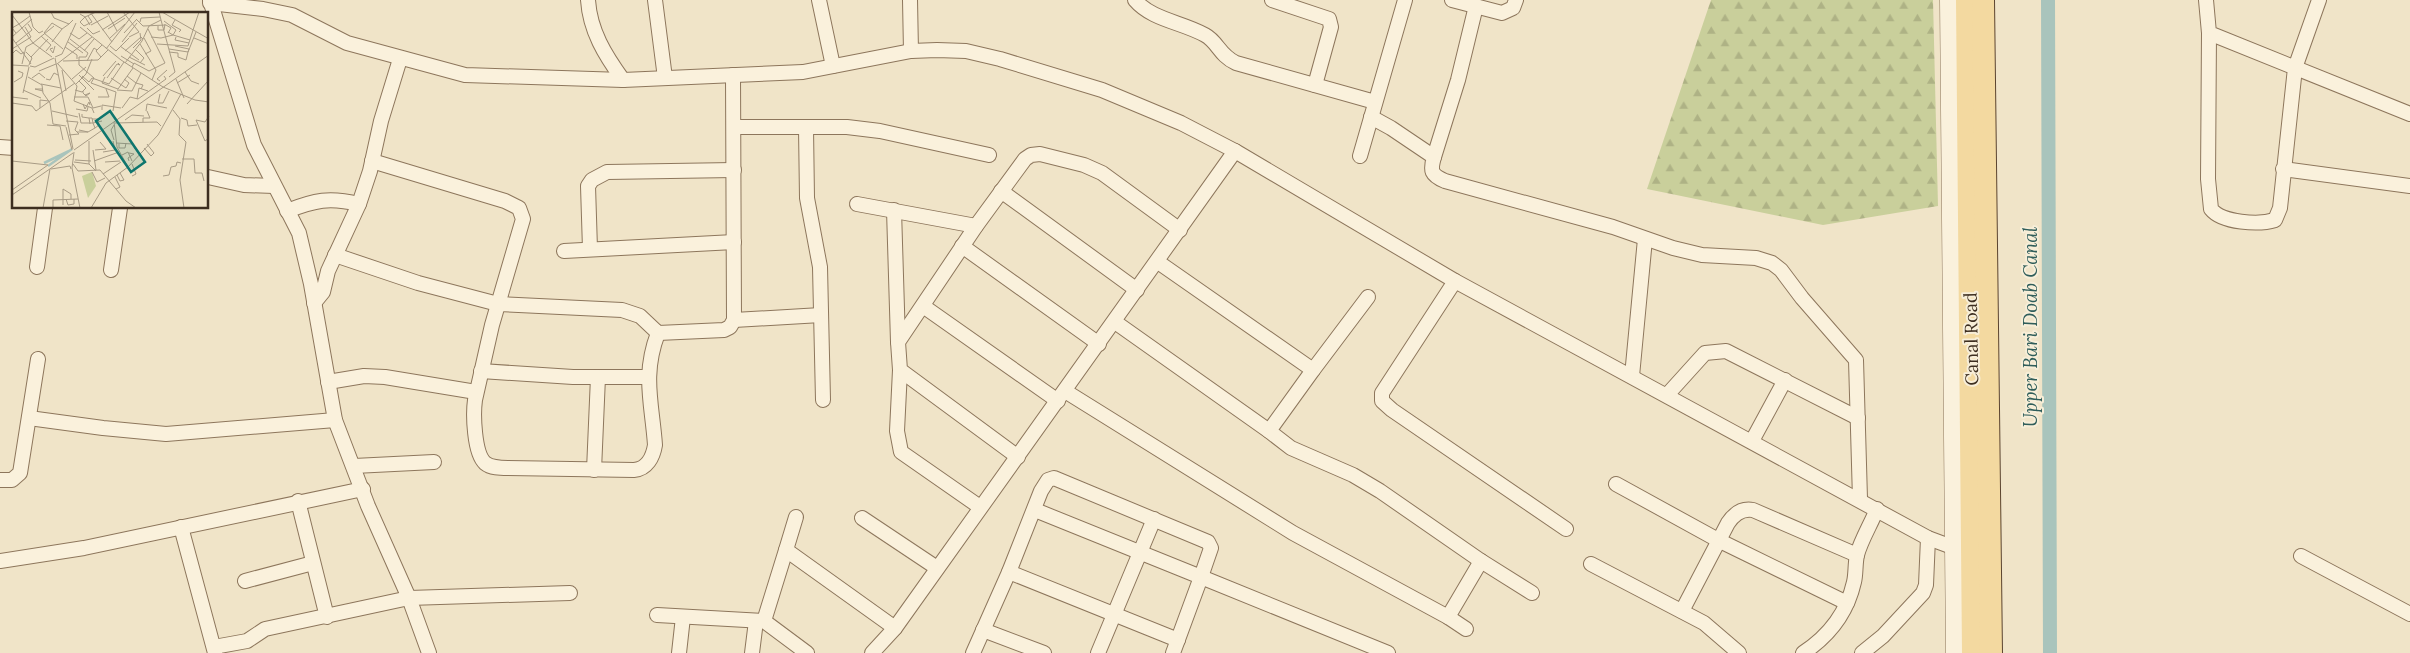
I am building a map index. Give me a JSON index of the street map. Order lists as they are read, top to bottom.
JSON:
{
  "streets": {
    "main road": ["Canal Road"]
  },
  "water": ["Upper Bari Doab Canal"]
}
